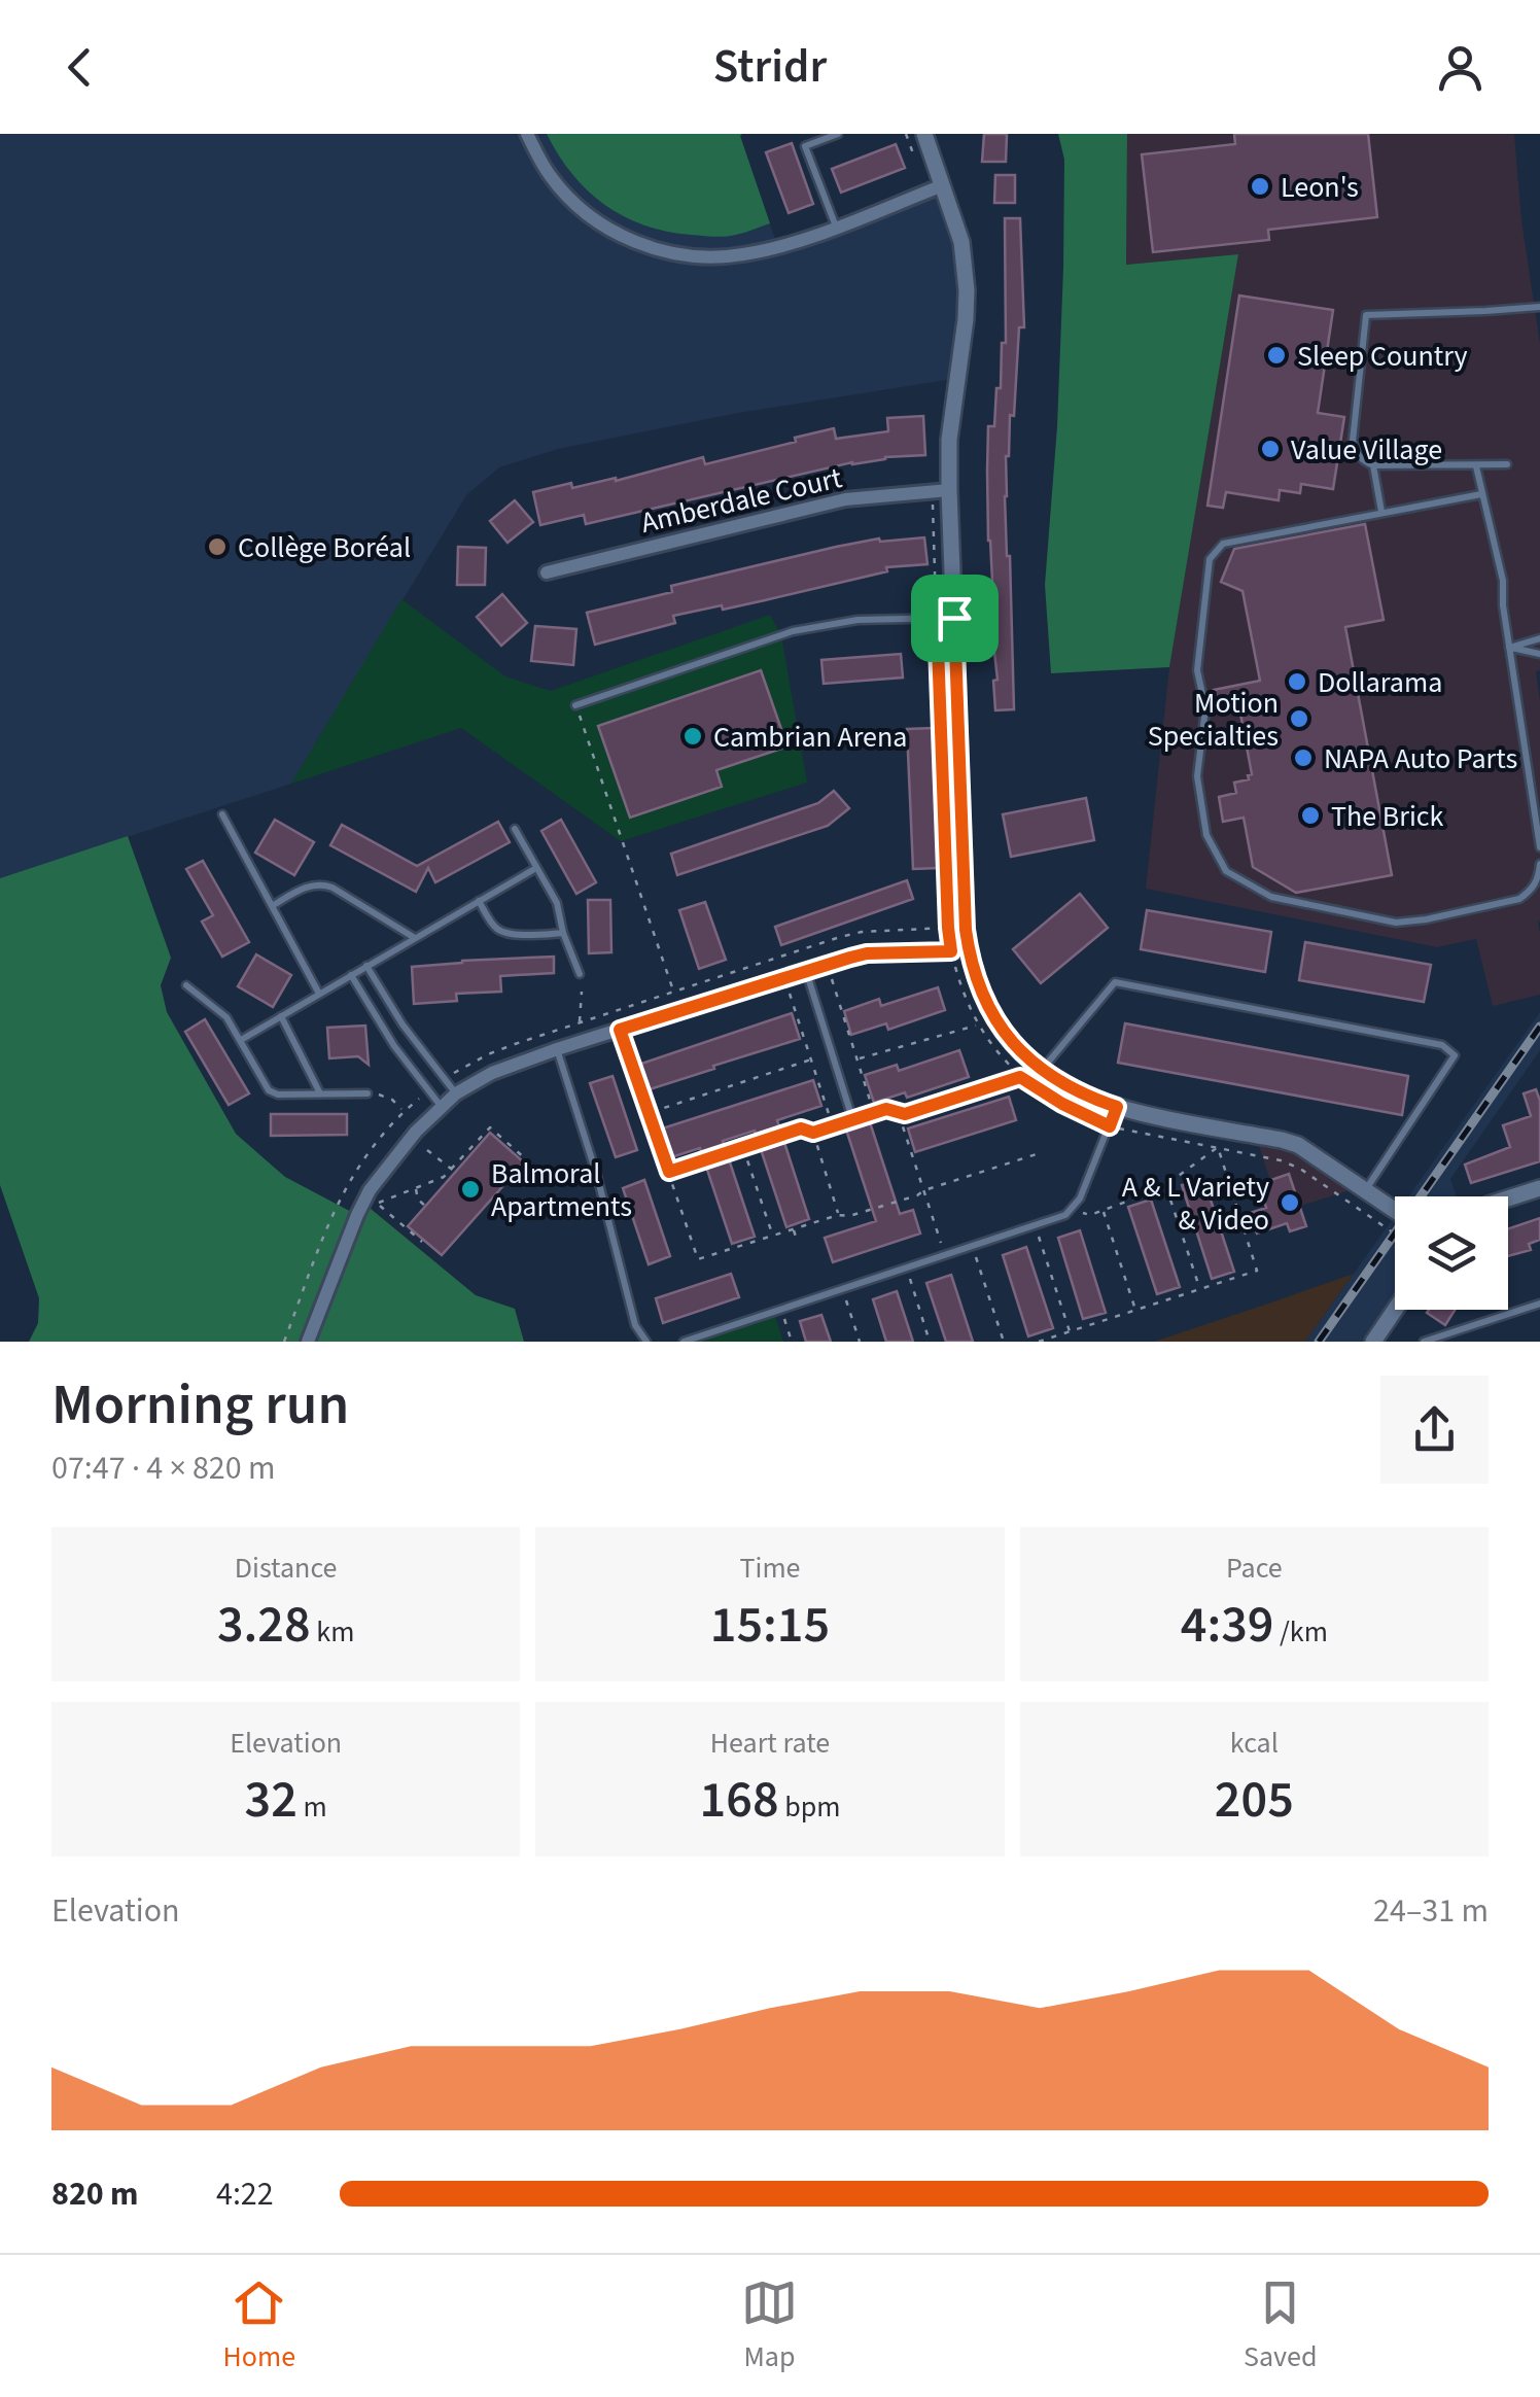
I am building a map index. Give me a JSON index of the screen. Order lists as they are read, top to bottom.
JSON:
{
  "streets": {
    "street": ["Amberdale Court"]
  },
  "places": [
    "Leon's",
    "Sleep Country",
    "Value Village",
    "Collège Boréal",
    "Dollarama",
    "Motion Specialties",
    "Cambrian Arena",
    "NAPA Auto Parts",
    "The Brick",
    "Balmoral Apartments",
    "A & L Variety & Video"
  ],
  "page": {
    "header": "Stridr",
    "heading": ["Morning run", "07:47 · 4 × 820 m"],
    "stats": [
      ["Distance", "3.28 km"],
      ["Time", "15:15"],
      ["Pace", "4:39 /km"],
      ["Elevation", "32 m"],
      ["Heart rate", "168 bpm"],
      ["kcal", "205"]
    ],
    "chart": ["Elevation", "24–31 m"],
    "list": [
      {
        "name": "820 m",
        "note": "4:22"
      }
    ],
    "tabs": ["Home", "Map", "Saved"]
  }
}
